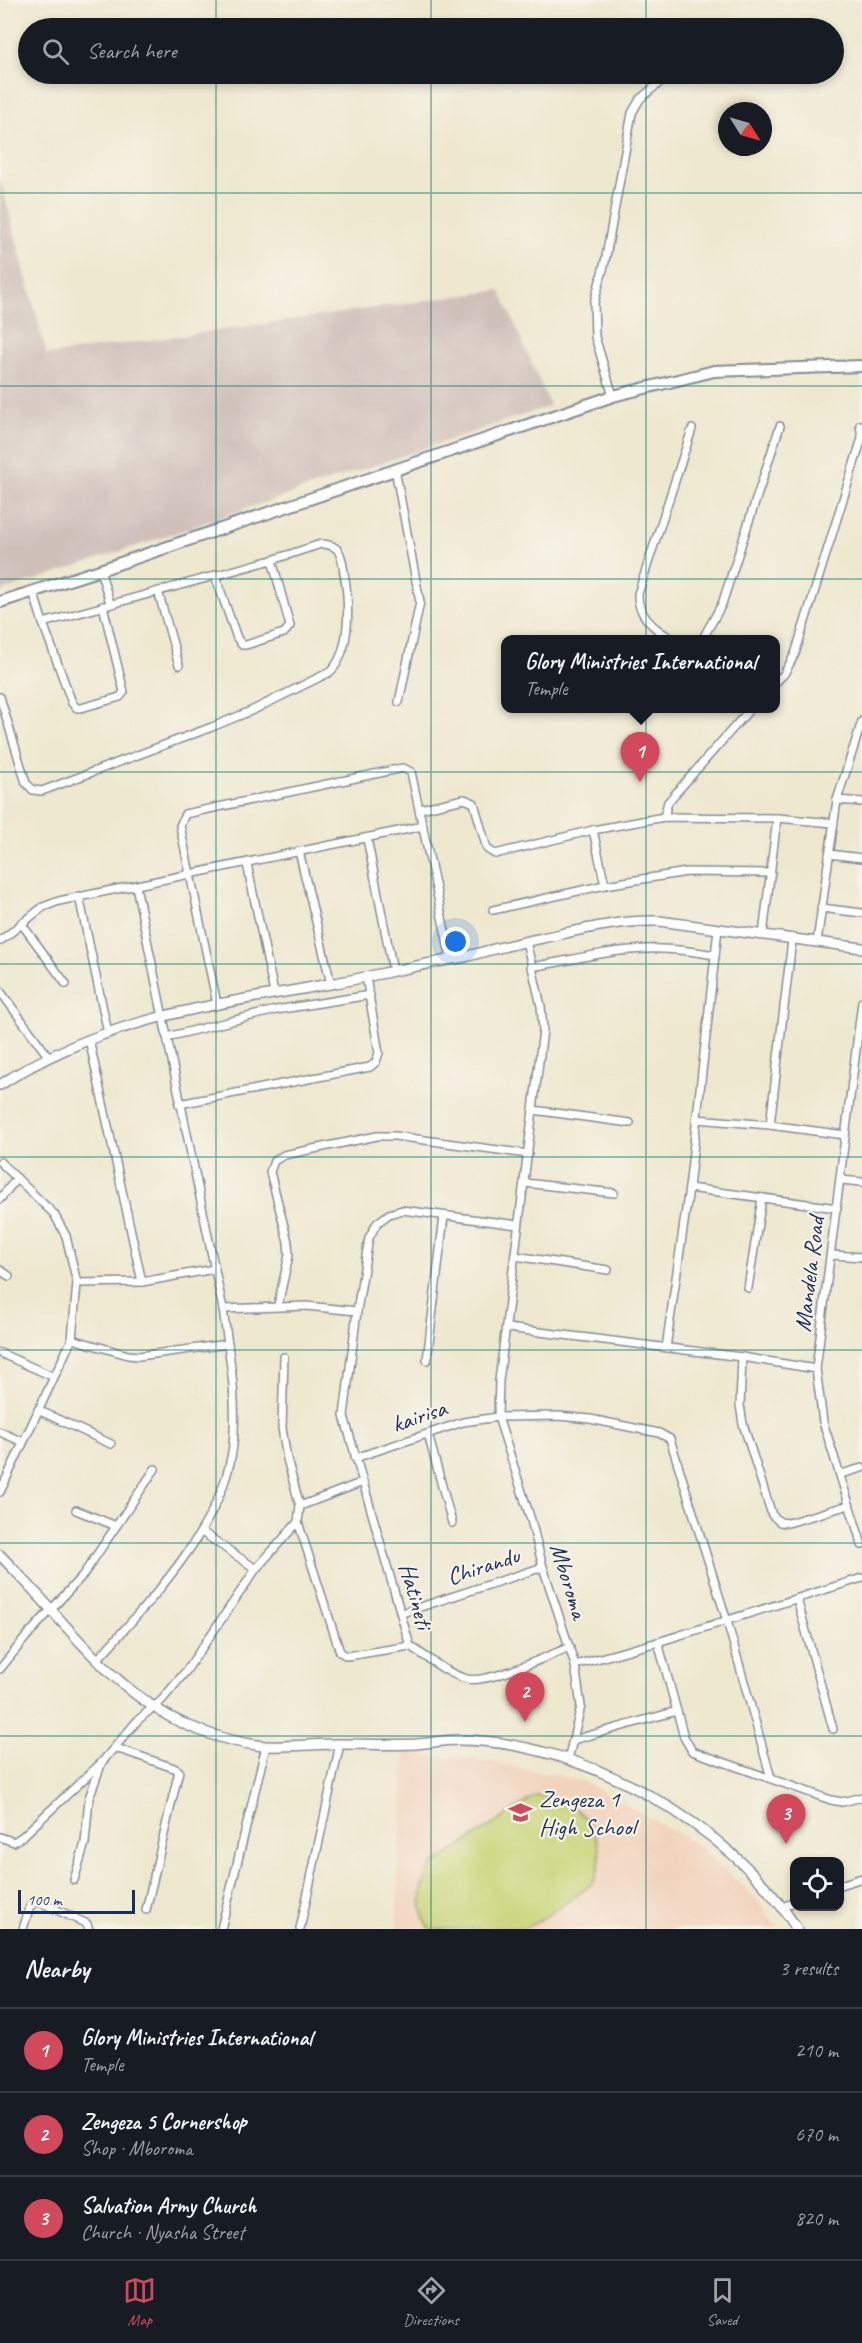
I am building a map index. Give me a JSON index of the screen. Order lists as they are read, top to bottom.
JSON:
{
  "streets": {
    "street": [
      "Mandela Road",
      "kairisa",
      "Chirandu",
      "Mboroma",
      "Hatineti"
    ]
  },
  "crossings": [
    ["kairisa", "Mboroma"],
    ["kairisa", "Hatineti"],
    ["Chirandu", "Mboroma"],
    ["Chirandu", "Hatineti"],
    ["Mboroma", "Hatineti"]
  ],
  "places": {
    "school or university": ["Zengeza 1 High School"]
  },
  "scale_bar": "100 m",
  "north": "bottom right",
  "page": {
    "search": "Search here",
    "popup": ["Glory Ministries International", "Temple"],
    "pins": ["1", "2", "3"],
    "scale": "100 m",
    "heading": ["Nearby", "3 results"],
    "list": [
      {
        "mark": "1",
        "name": "Glory Ministries International",
        "note": "Temple",
        "value": "210 m"
      },
      {
        "mark": "2",
        "name": "Zengeza 5 Cornershop",
        "note": "Shop · Mboroma",
        "value": "670 m"
      },
      {
        "mark": "3",
        "name": "Salvation Army Church",
        "note": "Church · Nyasha Street",
        "value": "820 m"
      }
    ],
    "nav": ["Map", "Directions", "Saved"]
  }
}
